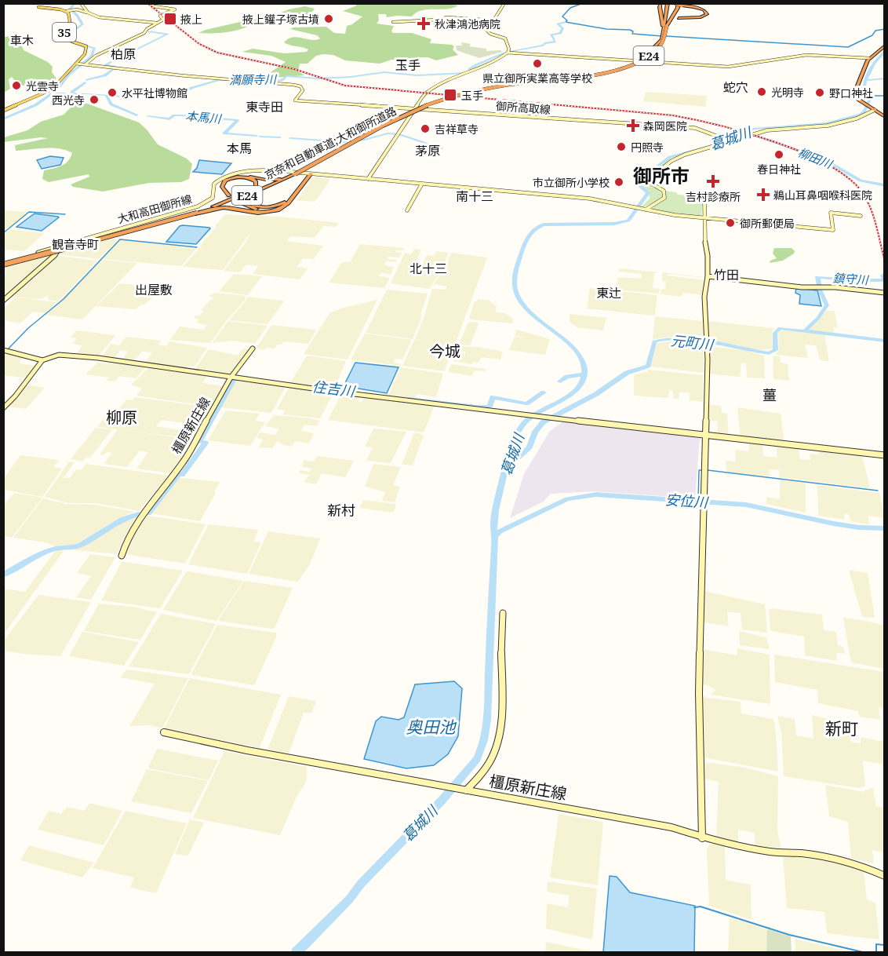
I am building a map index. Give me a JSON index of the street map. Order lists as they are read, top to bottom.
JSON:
{
  "streets": {
    "highway": ["E24", "京奈和自動車道;大和御所道路"],
    "main road": [
      "35",
      "御所高取線",
      "大和高田御所線",
      "橿原新庄線"
    ]
  },
  "crossings": [
    ["35", "御所高取線"]
  ],
  "districts": [
    "車木",
    "柏原",
    "玉手",
    "蛇穴",
    "東寺田",
    "本馬",
    "茅原",
    "御所市",
    "南十三",
    "観音寺町",
    "北十三",
    "竹田",
    "出屋敷",
    "東辻",
    "今城",
    "薑",
    "柳原",
    "新村",
    "新町"
  ],
  "water": [
    "満願寺川",
    "本馬川",
    "葛城川",
    "柳田川",
    "鎮守川",
    "元町川",
    "住吉川",
    "安位川",
    "奥田池"
  ],
  "places": {
    "transit": ["掖上", "玉手"],
    "other": [
      "掖上鑵子塚古墳",
      "県立御所実業高等学校",
      "光雲寺",
      "光明寺",
      "水平社博物館",
      "野口神社",
      "西光寺",
      "吉祥草寺",
      "円照寺",
      "春日神社",
      "市立御所小学校",
      "御所郵便局"
    ],
    "health": [
      "秋津鴻池病院",
      "森岡医院",
      "吉村診療所",
      "鵜山耳鼻咽喉科医院"
    ]
  }
}
